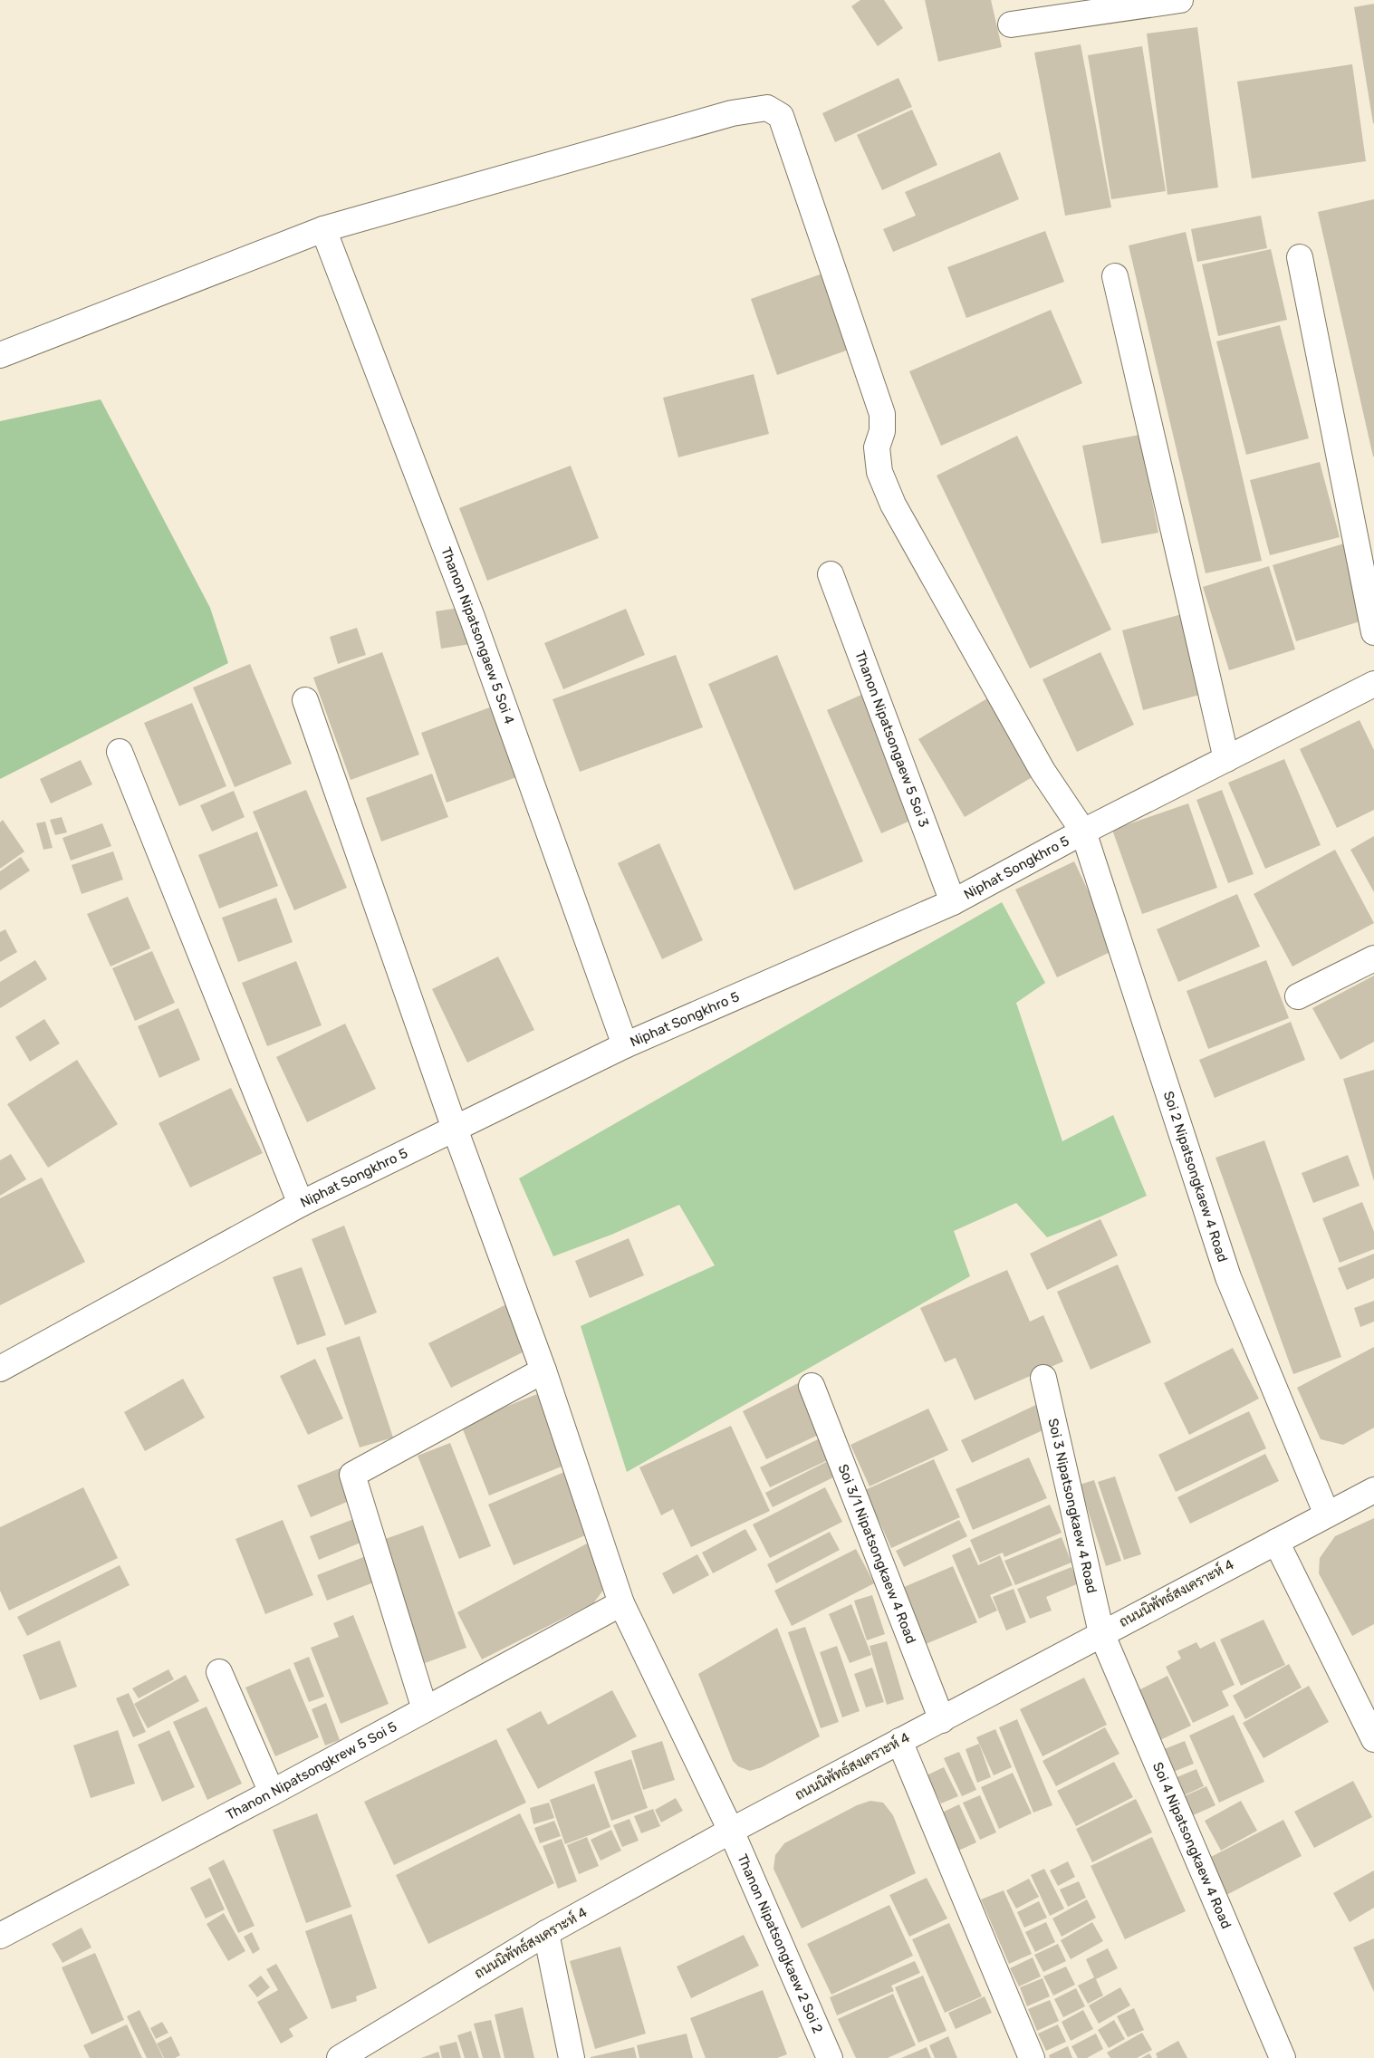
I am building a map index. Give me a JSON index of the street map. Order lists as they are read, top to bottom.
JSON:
{
  "streets": {
    "street": [
      "Thanon Nipatsongaew 5 Soi 4",
      "Thanon Nipatsongaew 5 Soi 3",
      "Niphat Songkhro 5",
      "Soi 2 Nipatsongkaew 4 Road",
      "Soi 3 Nipatsongkaew 4 Road",
      "Soi 3/1 Nipatsongkaew 4 Road",
      "ถนนนิพัทธ์สงเคราะห์ 4",
      "Thanon Nipatsongkrew 5 Soi 5",
      "Soi 4 Nipatsongkaew 4 Road",
      "Thanon Nipatsongkaew 2 Soi 2"
    ]
  },
  "crossings": [
    ["Thanon Nipatsongaew 5 Soi 4", "Niphat Songkhro 5"],
    ["Thanon Nipatsongaew 5 Soi 4", "Soi 2 Nipatsongkaew 4 Road"],
    ["Thanon Nipatsongaew 5 Soi 3", "Niphat Songkhro 5"],
    ["Niphat Songkhro 5", "Soi 2 Nipatsongkaew 4 Road"],
    ["Niphat Songkhro 5", "Thanon Nipatsongkaew 2 Soi 2"],
    ["Soi 2 Nipatsongkaew 4 Road", "ถนนนิพัทธ์สงเคราะห์ 4"],
    ["Soi 3 Nipatsongkaew 4 Road", "ถนนนิพัทธ์สงเคราะห์ 4"],
    ["Soi 3 Nipatsongkaew 4 Road", "Soi 4 Nipatsongkaew 4 Road"],
    ["Soi 3/1 Nipatsongkaew 4 Road", "ถนนนิพัทธ์สงเคราะห์ 4"],
    ["ถนนนิพัทธ์สงเคราะห์ 4", "Soi 4 Nipatsongkaew 4 Road"],
    ["ถนนนิพัทธ์สงเคราะห์ 4", "Thanon Nipatsongkaew 2 Soi 2"],
    ["Thanon Nipatsongkrew 5 Soi 5", "Thanon Nipatsongkaew 2 Soi 2"]
  ]
}
